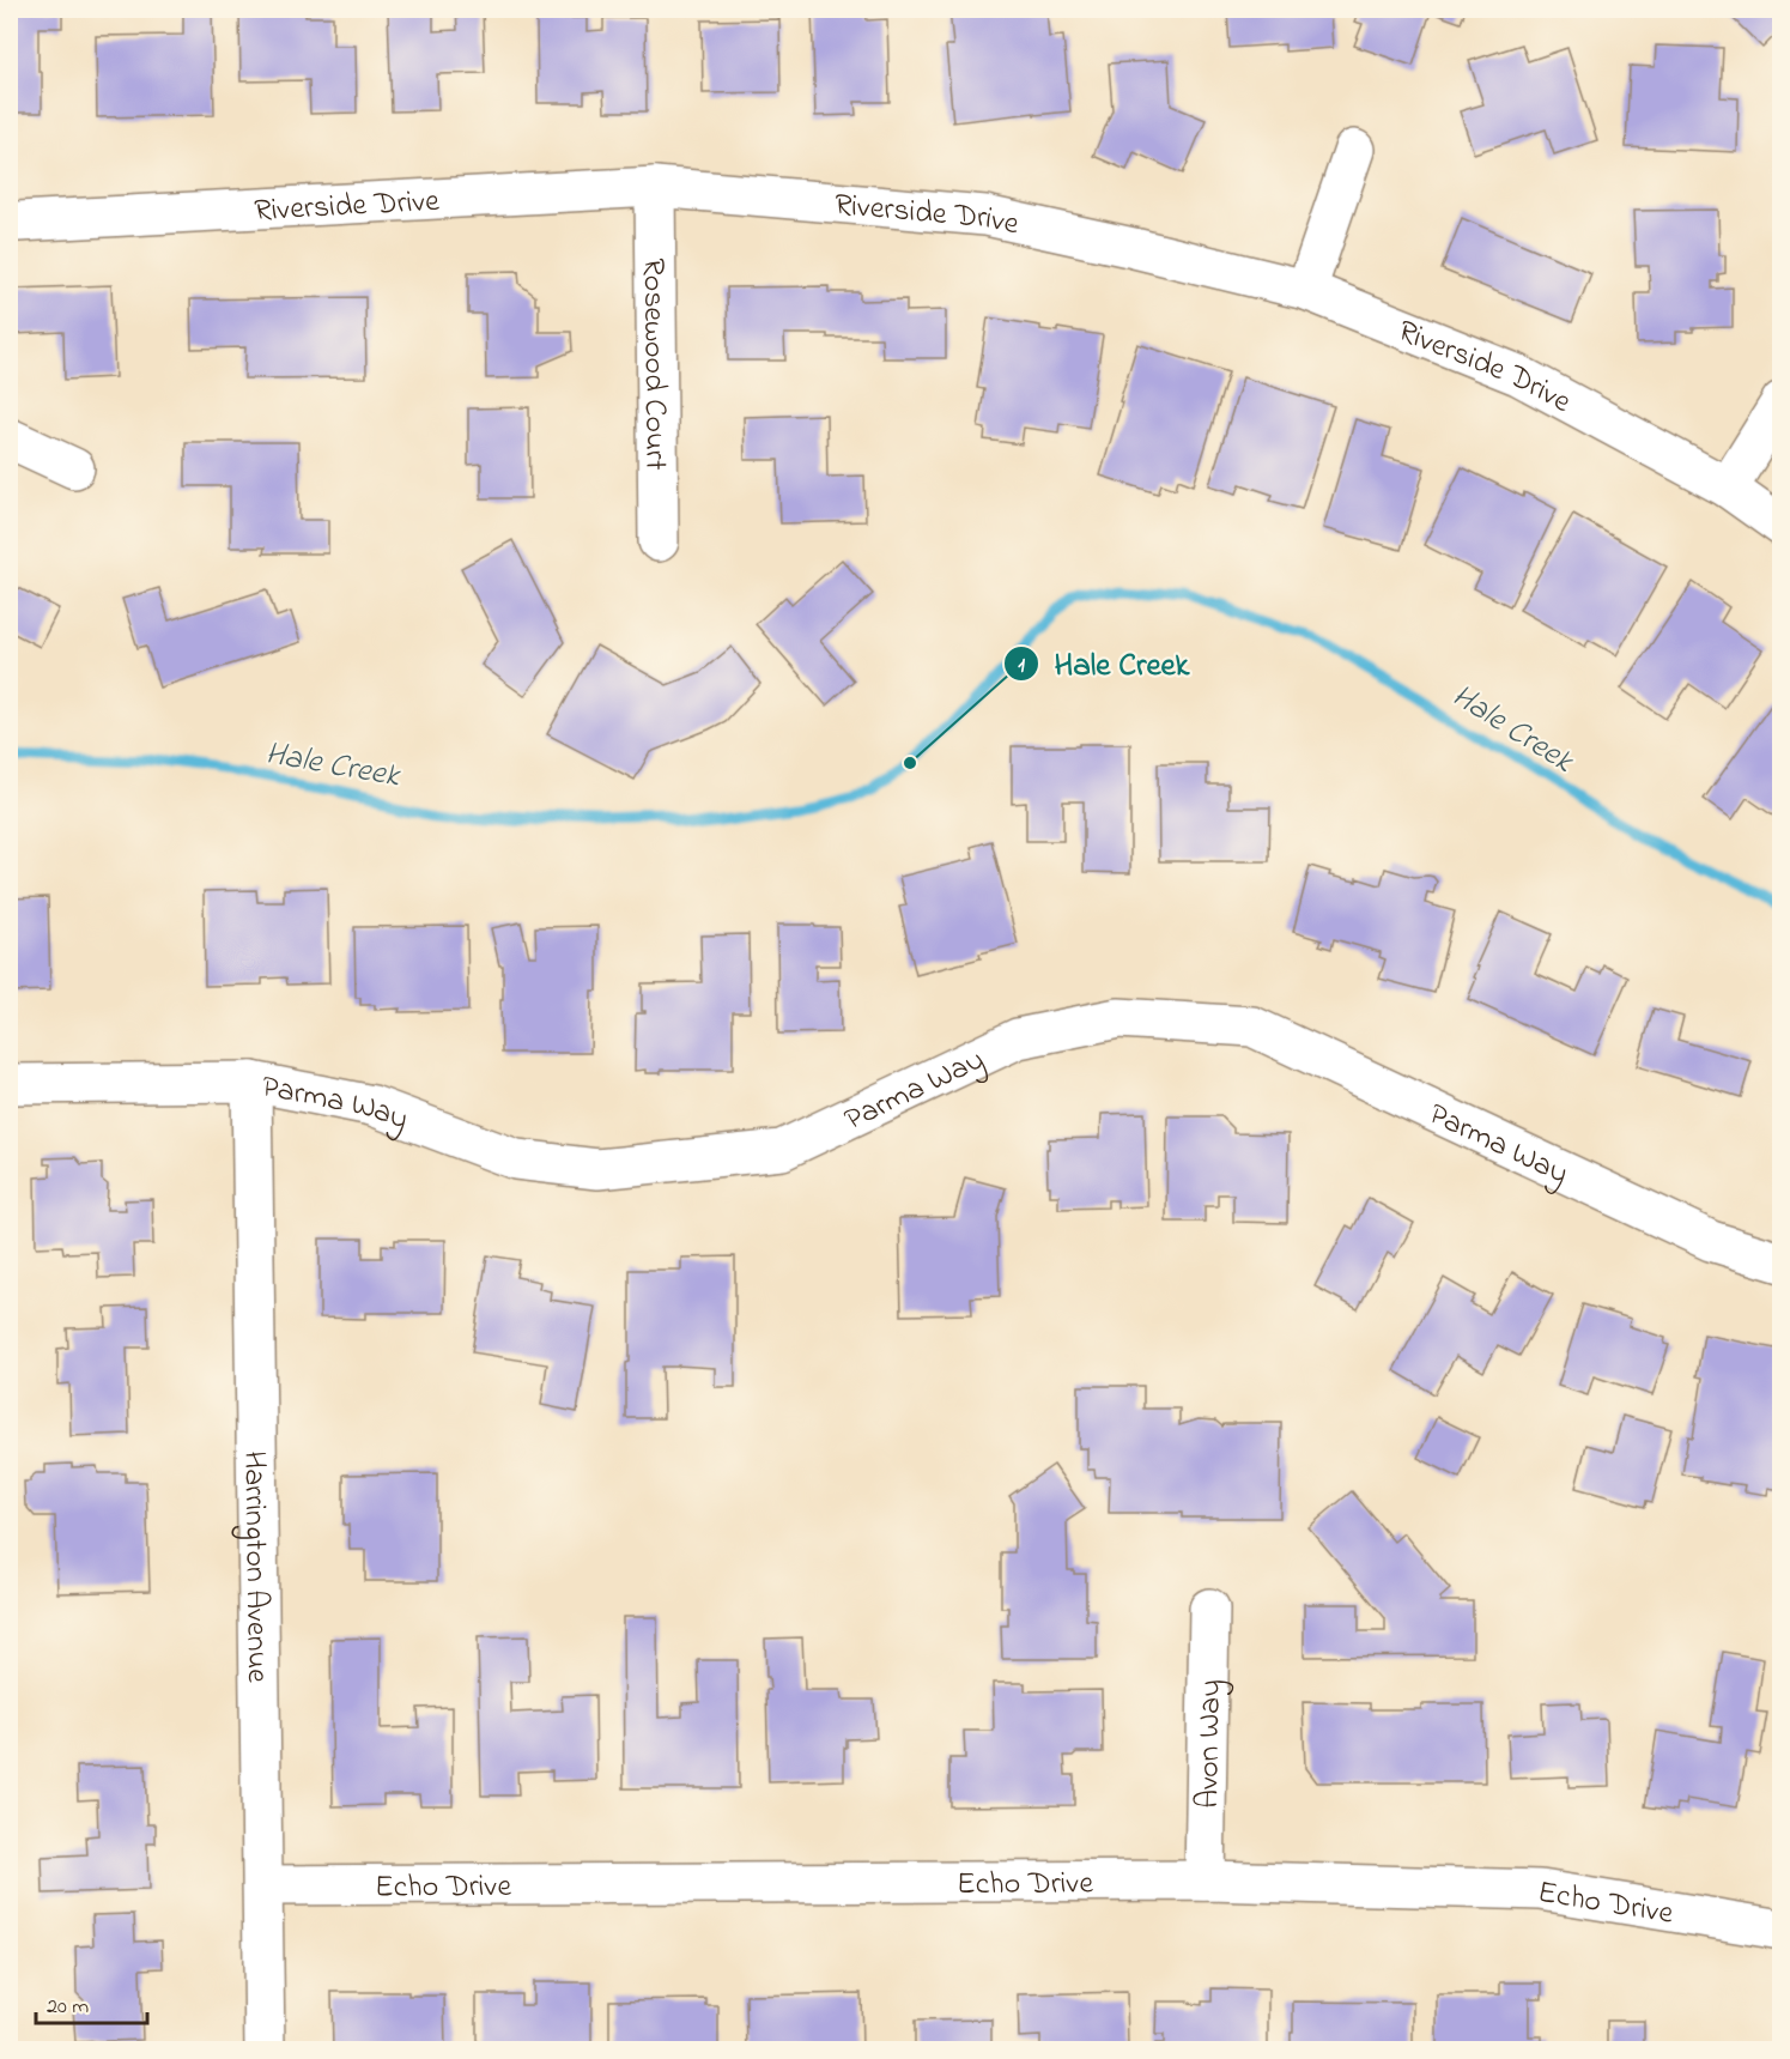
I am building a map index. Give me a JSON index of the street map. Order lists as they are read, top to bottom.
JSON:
{
  "streets": {
    "street": [
      "Riverside Drive",
      "Rosewood Court",
      "Parma Way",
      "Harrington Avenue",
      "Avon Way",
      "Echo Drive"
    ]
  },
  "crossings": [
    ["Riverside Drive", "Rosewood Court"],
    ["Parma Way", "Harrington Avenue"],
    ["Harrington Avenue", "Echo Drive"],
    ["Avon Way", "Echo Drive"]
  ],
  "water": ["Hale Creek"],
  "places": ["Hale Creek"],
  "scale_bar": "20 m"
}
